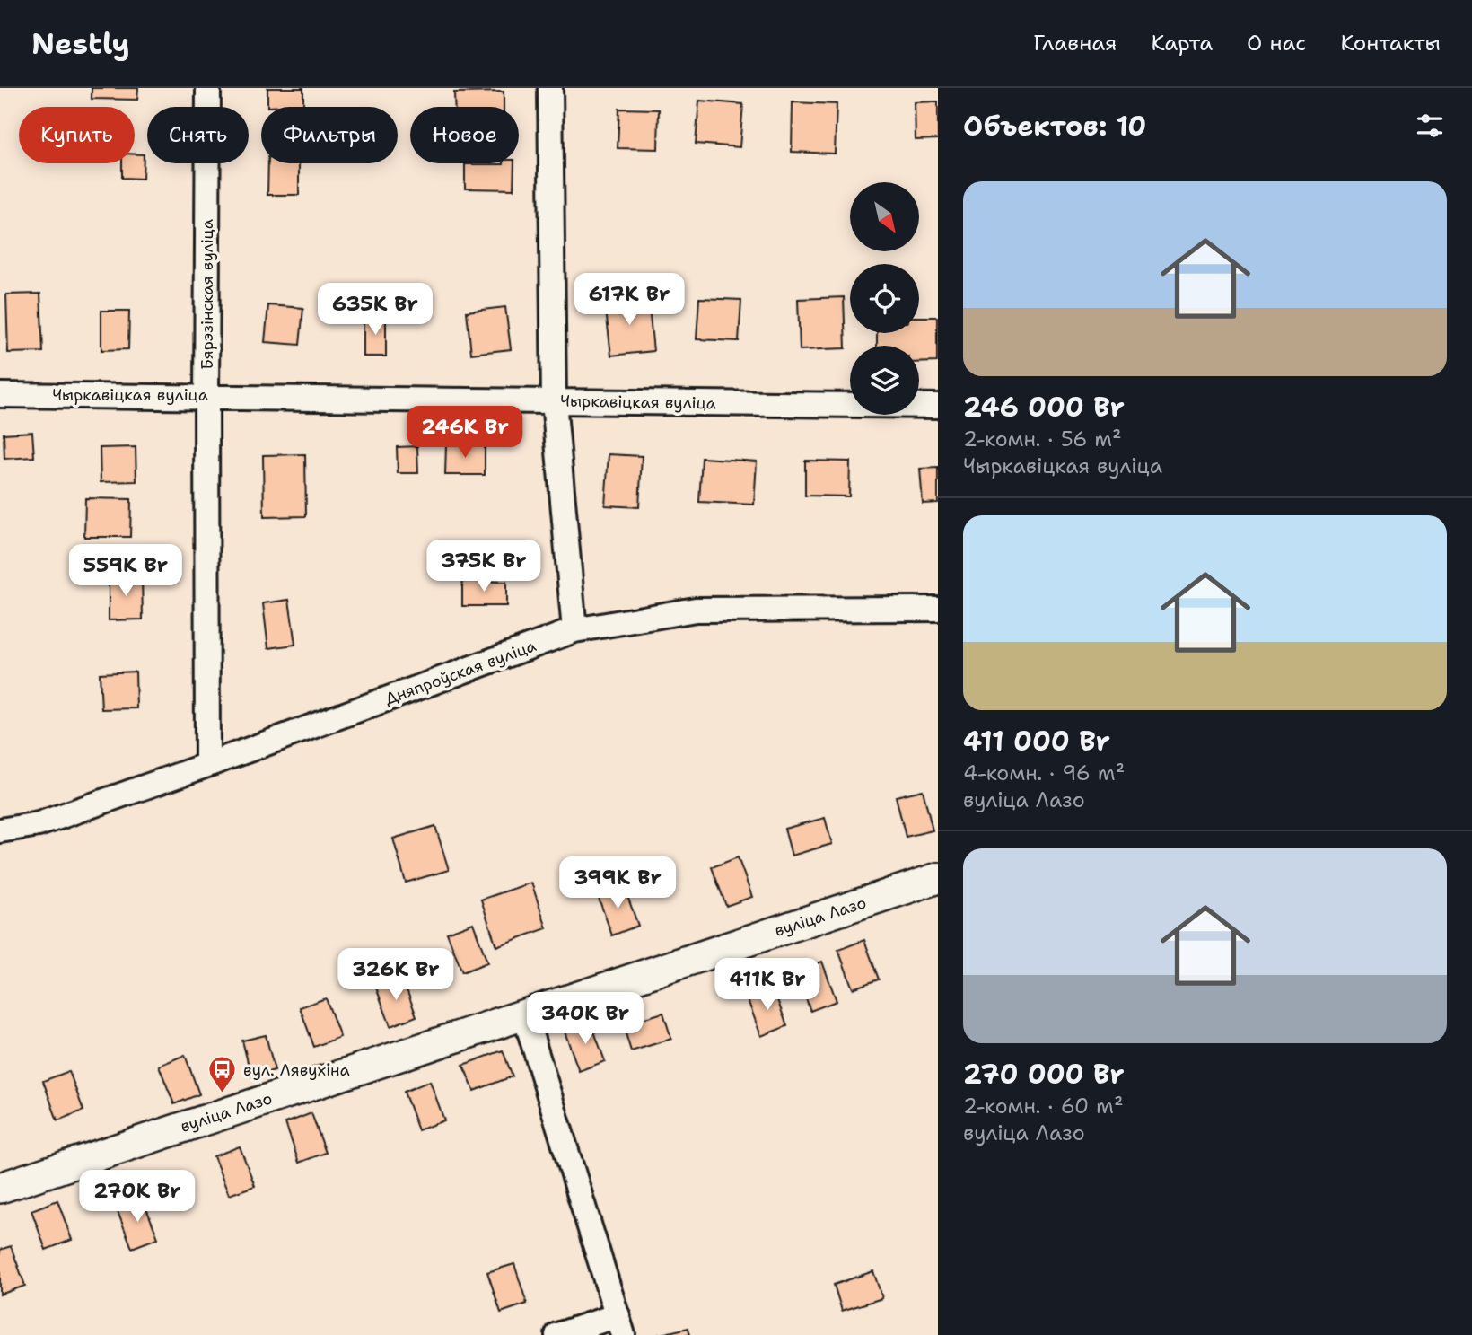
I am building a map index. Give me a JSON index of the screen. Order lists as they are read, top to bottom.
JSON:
{
  "streets": {
    "main road": ["вуліца Лазо"],
    "street": ["Бярэзінская вуліца", "Чыркавіцкая вуліца", "Дняпроўская вуліца"]
  },
  "crossings": [
    ["Бярэзінская вуліца", "Чыркавіцкая вуліца"],
    ["Бярэзінская вуліца", "Дняпроўская вуліца"]
  ],
  "places": {
    "bus stop": ["вул. Лявухіна"]
  },
  "north": "bottom right",
  "page": {
    "header": "Nestly",
    "nav": [
      "Главная",
      "Карта",
      "О нас",
      "Контакты"
    ],
    "heading": "Объектов: 10",
    "chip": [
      "Купить",
      "Снять",
      "Фильтры",
      "Новое"
    ],
    "list": [
      {
        "name": "246 000 Br",
        "note": "2-комн. · 56 m² · Чыркавіцкая вуліца"
      },
      {
        "name": "411 000 Br",
        "note": "4-комн. · 96 m² · вуліца Лазо"
      },
      {
        "name": "270 000 Br",
        "note": "2-комн. · 60 m² · вуліца Лазо"
      }
    ],
    "price": [
      "617K Br",
      "635K Br",
      "246K Br",
      "375K Br",
      "559K Br",
      "399K Br",
      "326K Br",
      "411K Br",
      "340K Br",
      "270K Br"
    ]
  }
}
